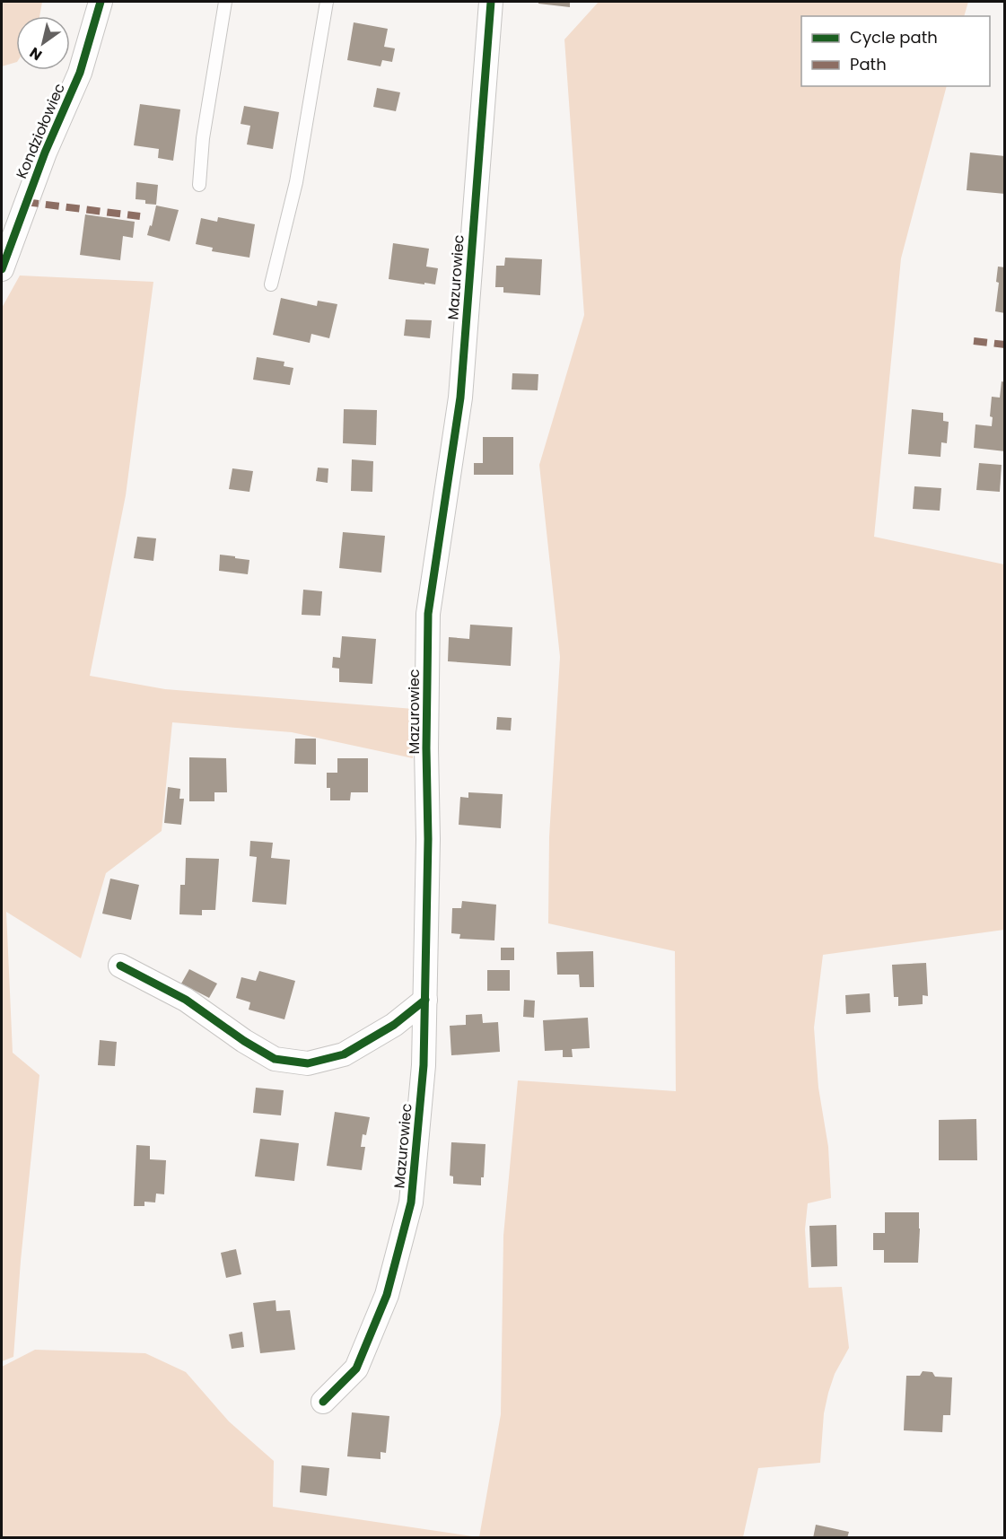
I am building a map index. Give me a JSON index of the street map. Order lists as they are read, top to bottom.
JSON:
{
  "streets": {
    "street": ["Kondziołowiec", "Mazurowiec"]
  },
  "legend": ["Cycle path", "Path"],
  "north": "bottom left"
}
